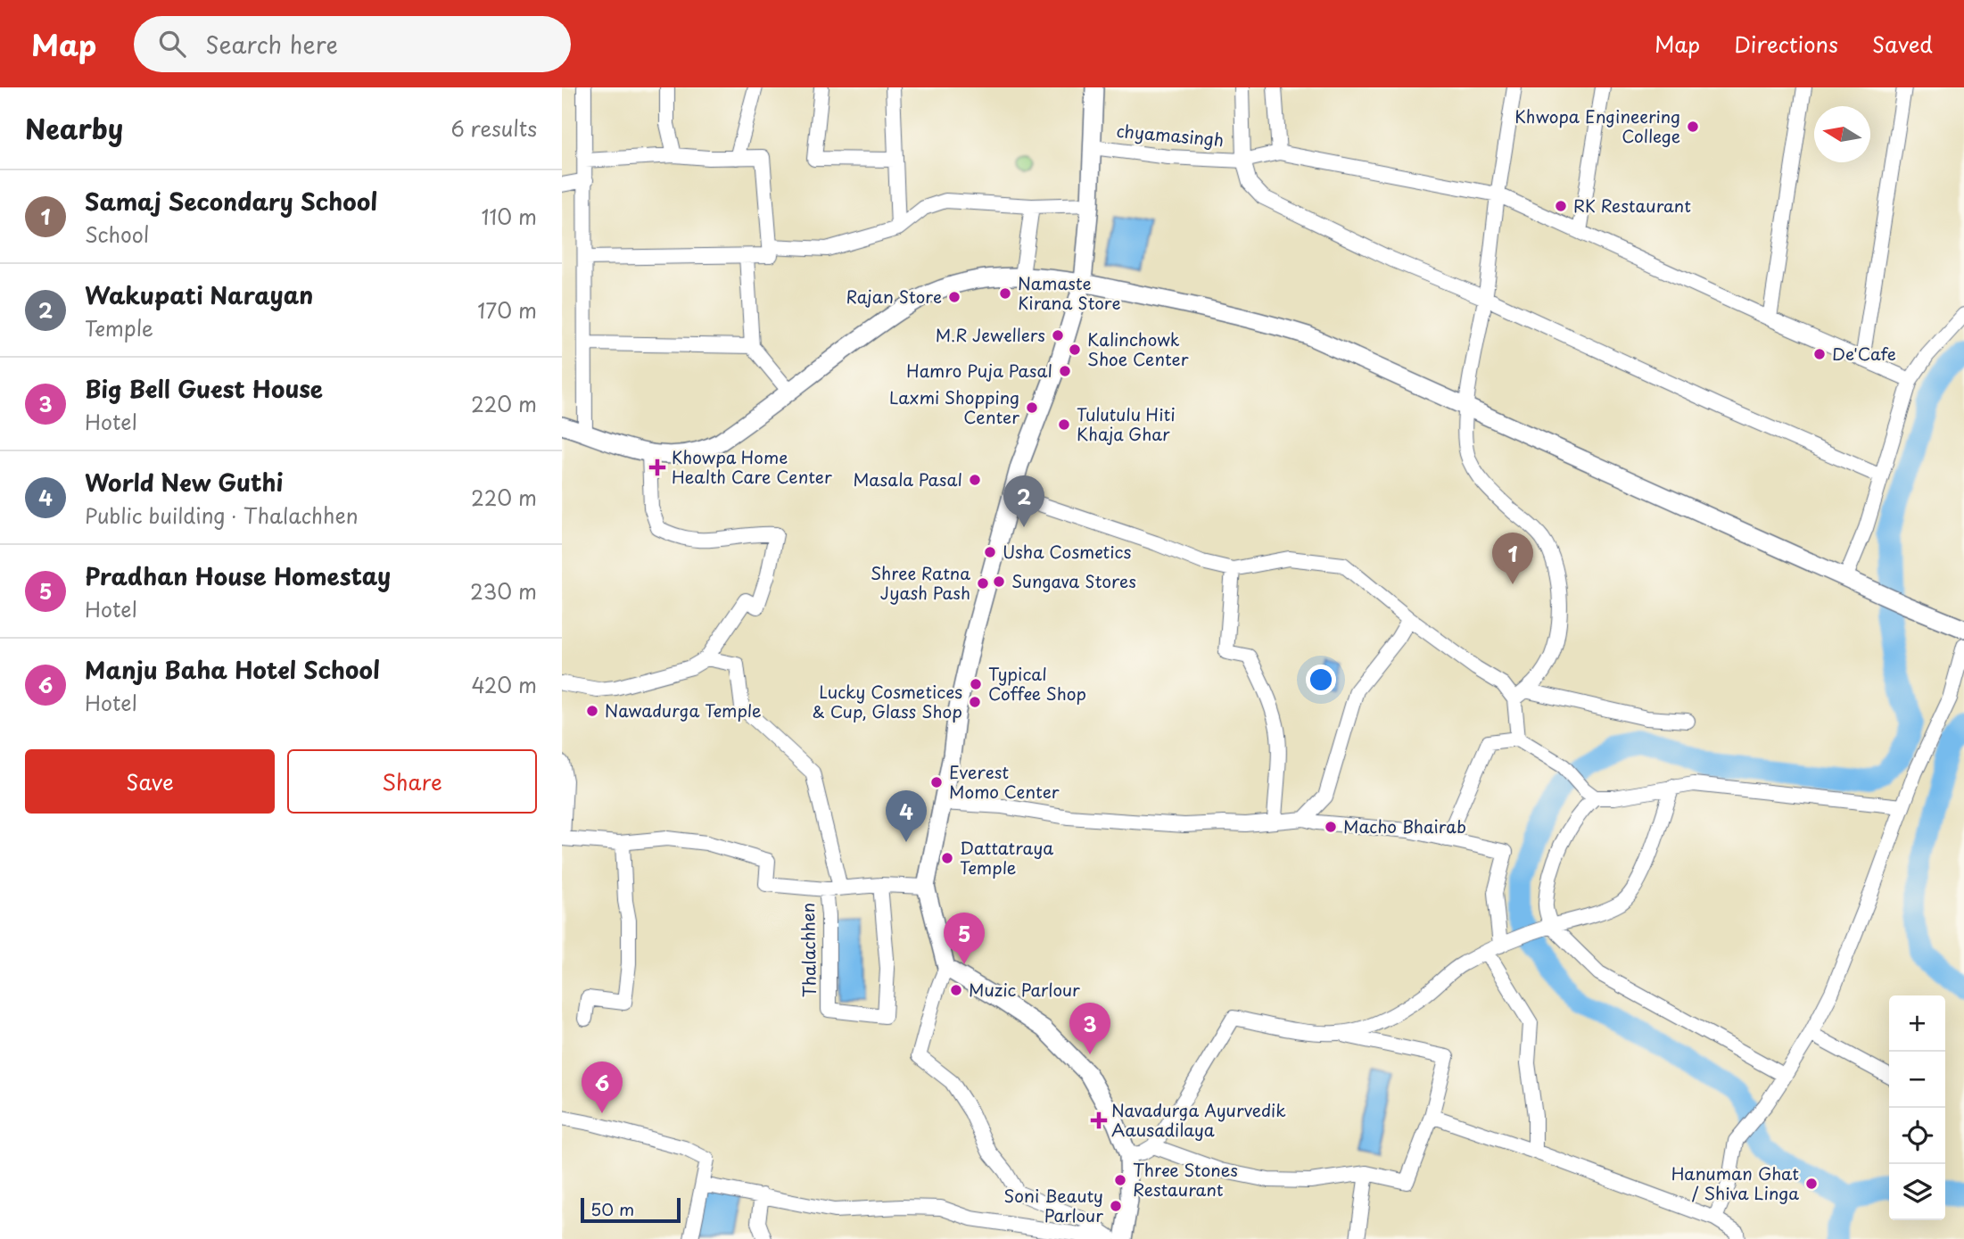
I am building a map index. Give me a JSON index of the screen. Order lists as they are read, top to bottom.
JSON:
{
  "streets": {
    "street": ["chyamasingh", "Thalachhen"]
  },
  "places": {
    "other": [
      "Khwopa Engineering College",
      "RK Restaurant",
      "Namaste Kirana Store",
      "Rajan Store",
      "M.R Jewellers",
      "Kalinchowk Shoe Center",
      "De'Cafe",
      "Hamro Puja Pasal",
      "Laxmi Shopping Center",
      "Tulutulu Hiti Khaja Ghar",
      "Masala Pasal",
      "Usha Cosmetics",
      "Sungava Stores",
      "Shree Ratna Jyash Pash",
      "Typical Coffee Shop",
      "Lucky Cosmetices & Cup, Glass Shop",
      "Nawadurga Temple",
      "Everest Momo Center",
      "Macho Bhairab",
      "Dattatraya Temple",
      "Muzic Parlour",
      "Three Stones Restaurant",
      "Hanuman Ghat / Shiva Linga",
      "Soni Beauty Parlour"
    ],
    "health": ["Khowpa Home Health Care Center", "Navadurga Ayurvedik Aausadilaya"]
  },
  "scale_bar": "50 m",
  "north": "left",
  "page": {
    "header": "Map",
    "search": "Search here",
    "nav": ["Map", "Directions", "Saved"],
    "heading": ["Nearby", "6 results"],
    "list": [
      {
        "mark": "1",
        "name": "Samaj Secondary School",
        "note": "School",
        "value": "110 m"
      },
      {
        "mark": "2",
        "name": "Wakupati Narayan",
        "note": "Temple",
        "value": "170 m"
      },
      {
        "mark": "3",
        "name": "Big Bell Guest House",
        "note": "Hotel",
        "value": "220 m"
      },
      {
        "mark": "4",
        "name": "World New Guthi",
        "note": "Public building · Thalachhen",
        "value": "220 m"
      },
      {
        "mark": "5",
        "name": "Pradhan House Homestay",
        "note": "Hotel",
        "value": "230 m"
      },
      {
        "mark": "6",
        "name": "Manju Baha Hotel School",
        "note": "Hotel",
        "value": "420 m"
      }
    ],
    "pins": [
      "2",
      "1",
      "4",
      "5",
      "3",
      "6"
    ],
    "buttons": ["Save", "Share"],
    "map_buttons": ["+", "−"],
    "scale": "50 m"
  }
}
